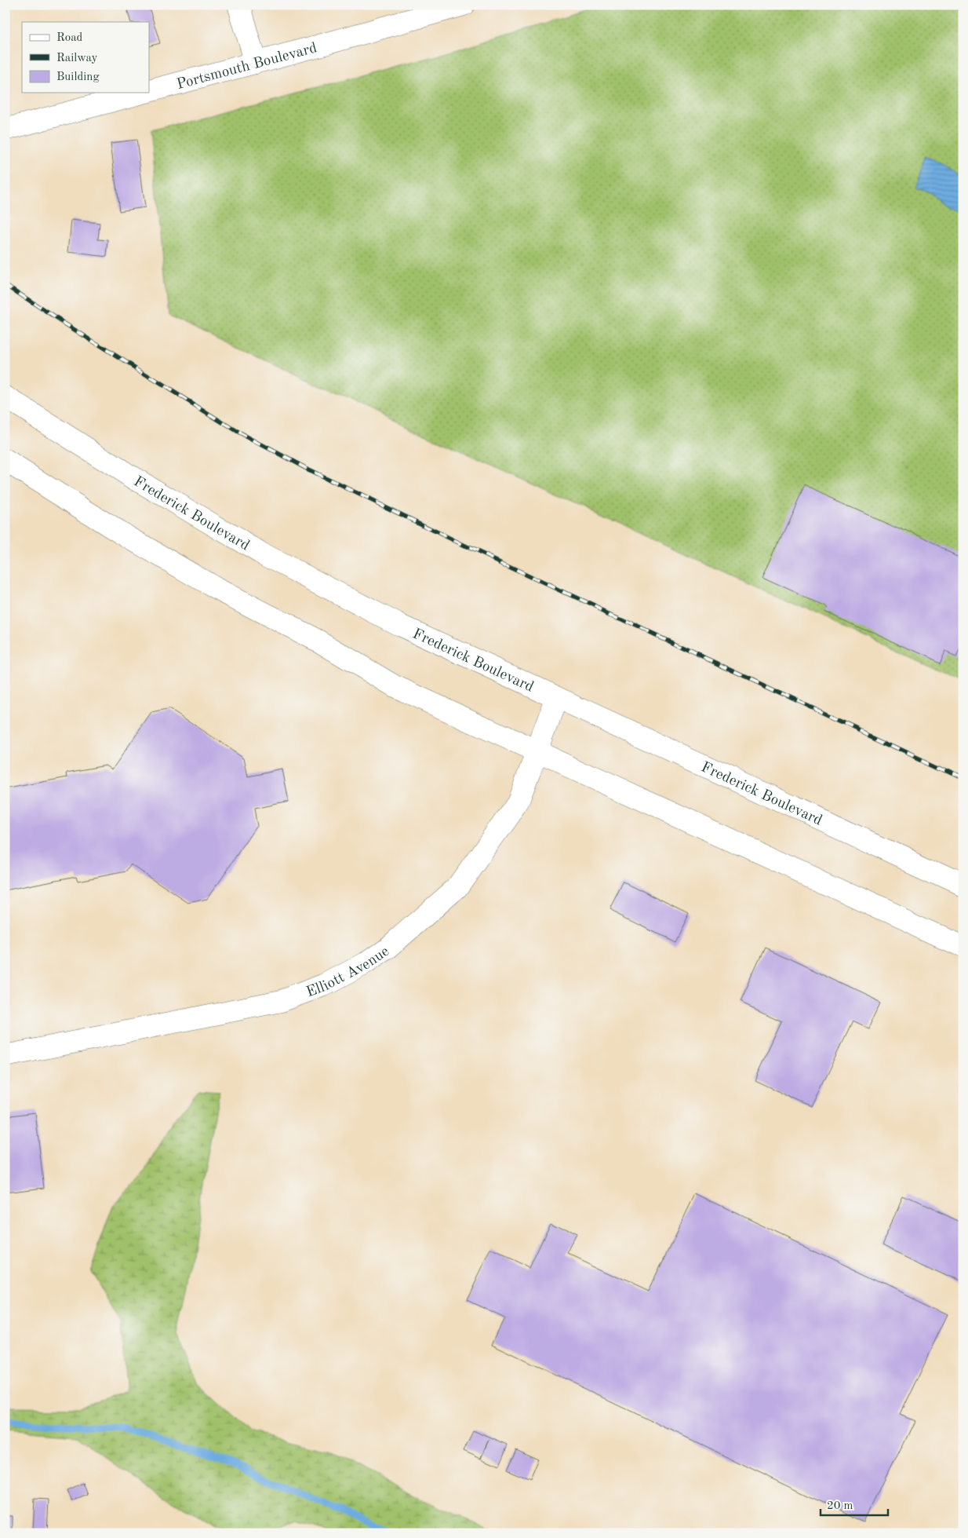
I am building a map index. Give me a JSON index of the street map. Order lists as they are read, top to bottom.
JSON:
{
  "streets": {
    "main road": ["Portsmouth Boulevard", "Frederick Boulevard", "Elliott Avenue"]
  },
  "crossings": [
    ["Frederick Boulevard", "Elliott Avenue"]
  ],
  "legend": ["Road", "Railway", "Building"],
  "scale_bar": "20 m"
}
